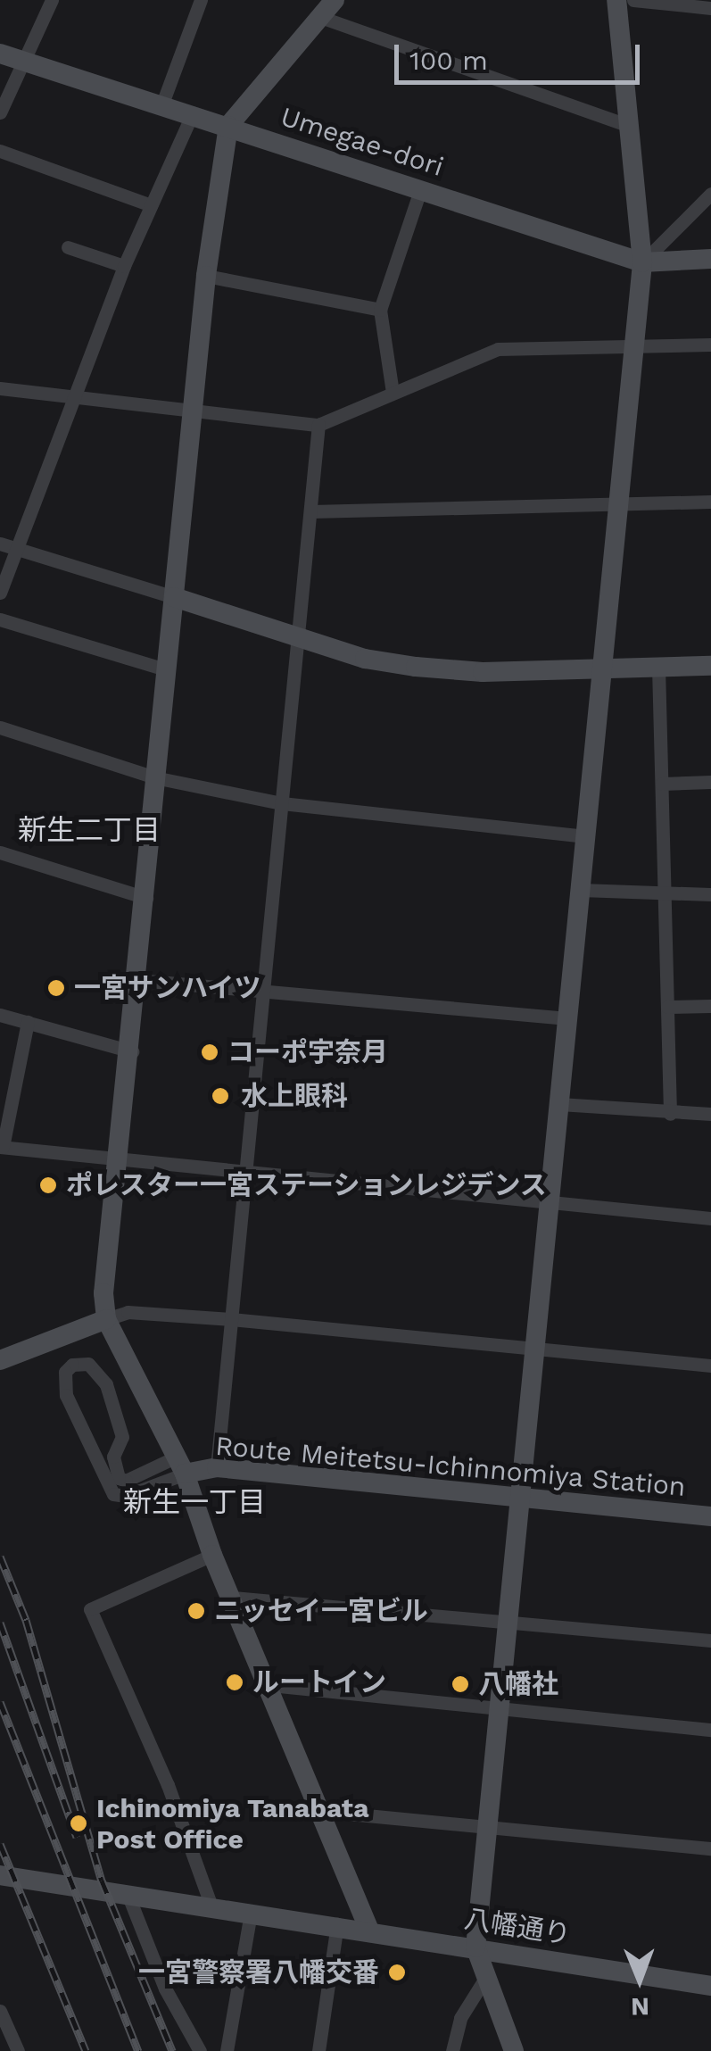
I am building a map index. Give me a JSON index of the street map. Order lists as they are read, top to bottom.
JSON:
{
  "streets": {
    "street": ["Umegae-dori", "Route Meitetsu-Ichinnomiya Station", "八幡通り"]
  },
  "districts": ["新生二丁目", "新生一丁目"],
  "places": [
    "一宮サンハイツ",
    "コーポ宇奈月",
    "水上眼科",
    "ポレスター一宮ステーションレジデンス",
    "ニッセイ一宮ビル",
    "ルートイン",
    "八幡社",
    "Ichinomiya Tanabata Post Office",
    "一宮警察署八幡交番"
  ],
  "scale_bar": "100 m",
  "north": "bottom"
}
